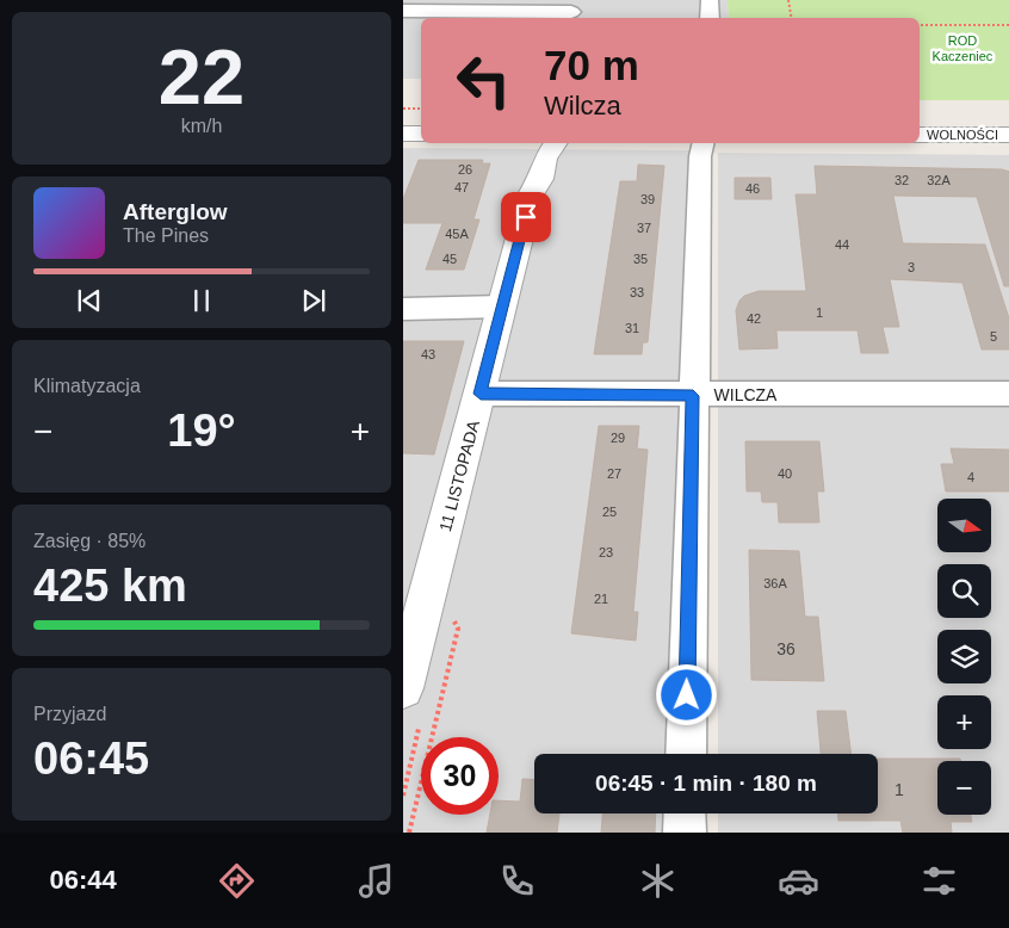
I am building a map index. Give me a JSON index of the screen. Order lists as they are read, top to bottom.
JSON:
{
  "streets": {
    "street": ["WOLNOŚCI", "WILCZA", "11 LISTOPADA"]
  },
  "crossings": [
    ["WILCZA", "11 LISTOPADA"]
  ],
  "parks": ["ROD Kaczeniec"],
  "house_numbers": [
    "26",
    "32",
    "32A",
    "47",
    "46",
    "39",
    "37",
    "45A",
    "44",
    "45",
    "35",
    "3",
    "33",
    "1",
    "42",
    "31",
    "5",
    "43",
    "29",
    "27",
    "40",
    "4",
    "25",
    "23",
    "36A",
    "21",
    "36",
    "1"
  ],
  "north": "right",
  "page": {
    "tile": [
      ["22", "km/h"],
      "Klimatyzacja",
      ["Zasięg · 85%", "425 km"],
      ["Przyjazd", "06:45"]
    ],
    "turn": ["70 m", "Wilcza"],
    "song": ["Afterglow", "The Pines"],
    "heat": ["−", "19°", "+"],
    "map_buttons": ["+", "−"],
    "limit": "30",
    "trip": "06:45 · 1 min · 180 m",
    "tabs": "06:44"
  }
}
